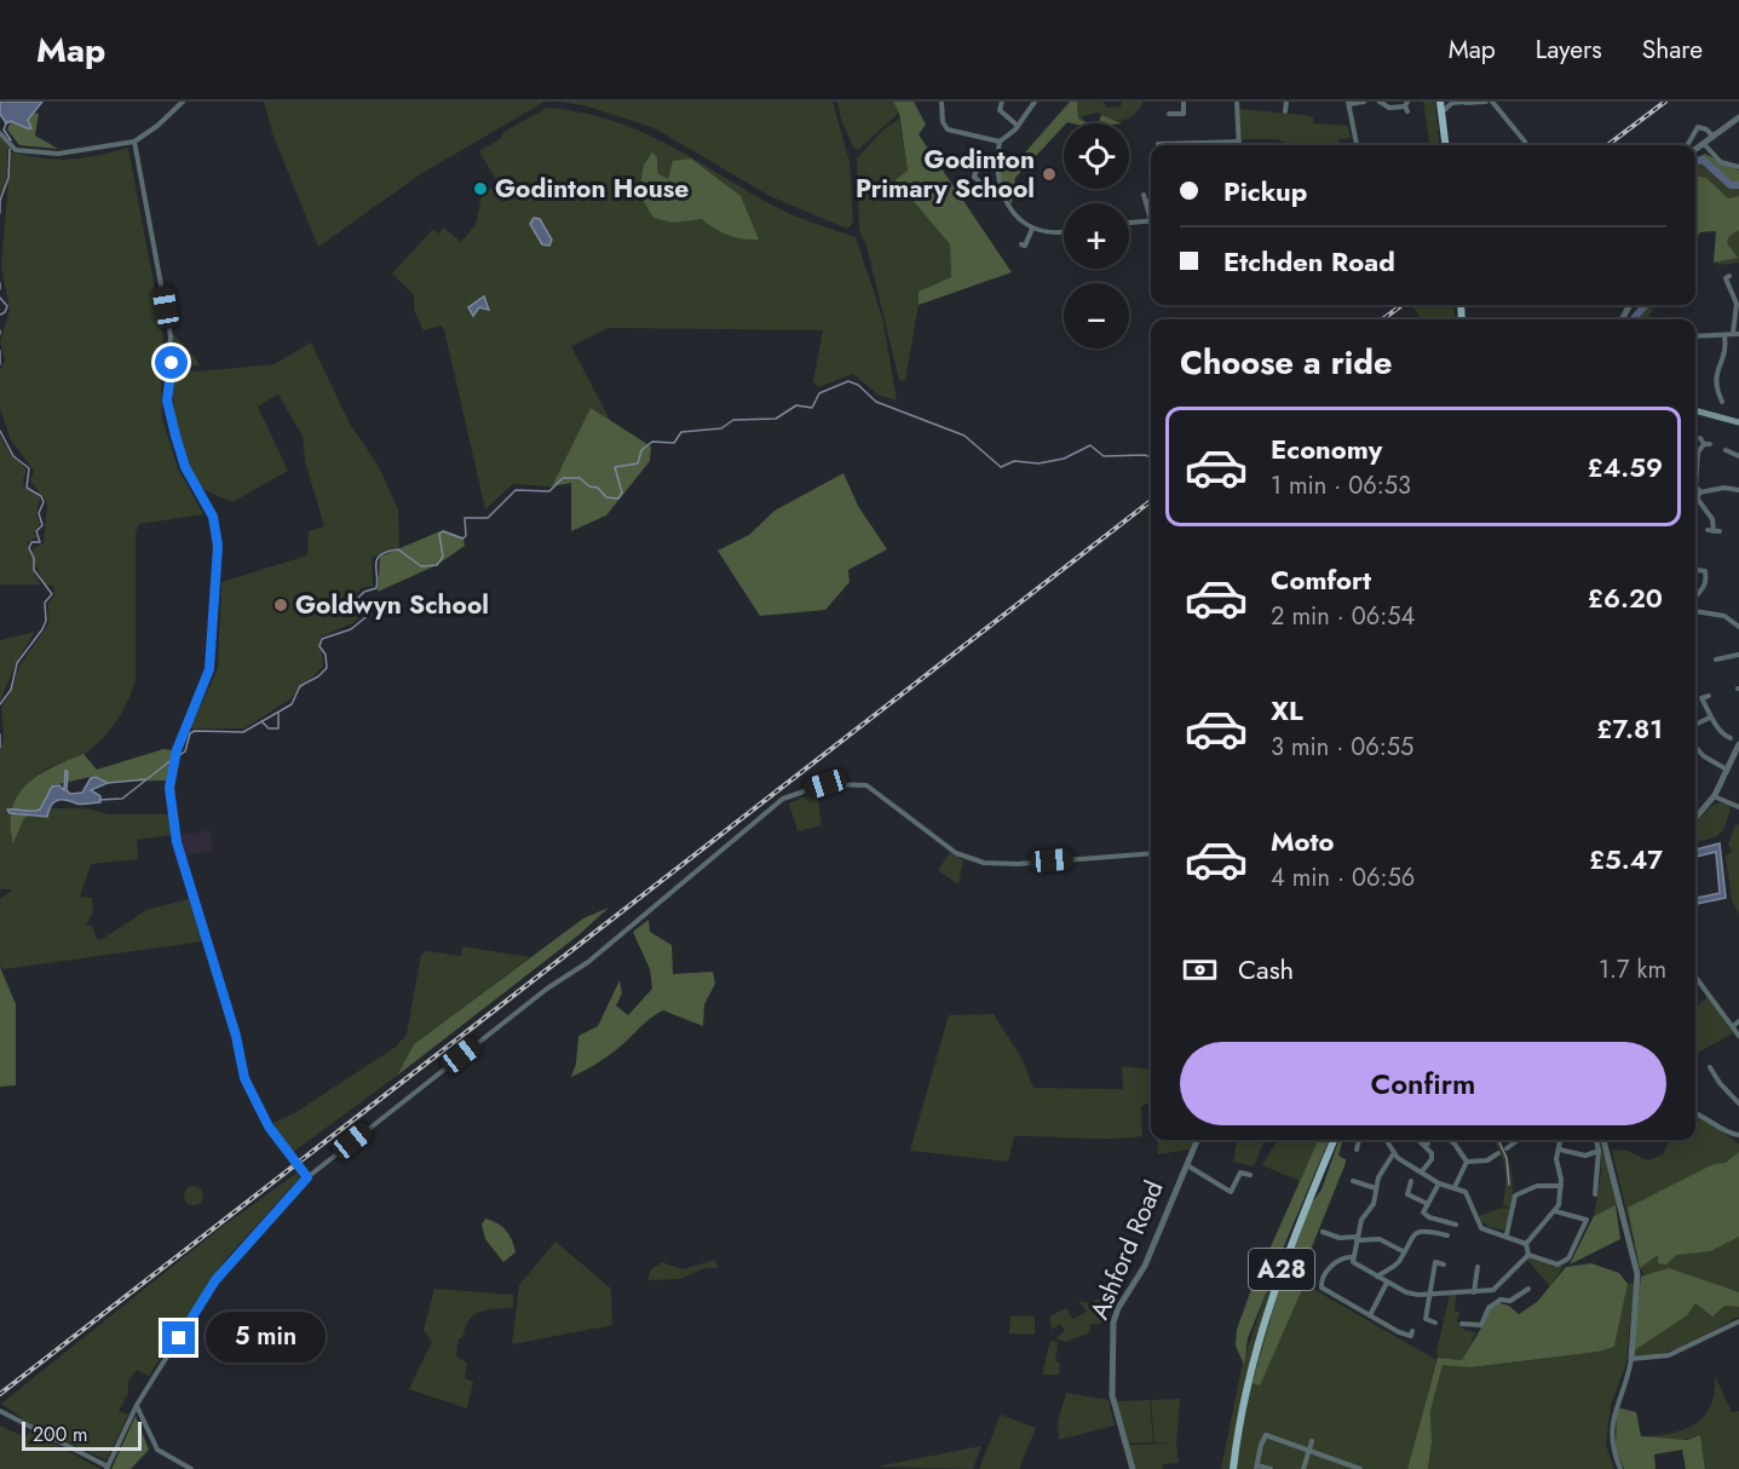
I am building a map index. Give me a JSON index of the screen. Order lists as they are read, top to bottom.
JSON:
{
  "streets": {
    "main road": ["A28"],
    "street": ["Ashford Road"]
  },
  "places": ["Godinton Primary School", "Godinton House", "Goldwyn School"],
  "scale_bar": "200 m",
  "page": {
    "header": "Map",
    "nav": ["Map", "Layers", "Share"],
    "map_buttons": ["+", "−"],
    "banner": ["Pickup", "Etchden Road"],
    "heading": "Choose a ride",
    "list": [
      {
        "name": "Economy",
        "note": "1 min · 06:53",
        "value": "£4.59"
      },
      {
        "name": "Comfort",
        "note": "2 min · 06:54",
        "value": "£6.20"
      },
      {
        "name": "XL",
        "note": "3 min · 06:55",
        "value": "£7.81"
      },
      {
        "name": "Moto",
        "note": "4 min · 06:56",
        "value": "£5.47"
      }
    ],
    "pay": ["Cash", "1.7 km"],
    "buttons": "Confirm",
    "bubble": "5 min",
    "scale": "200 m"
  }
}
